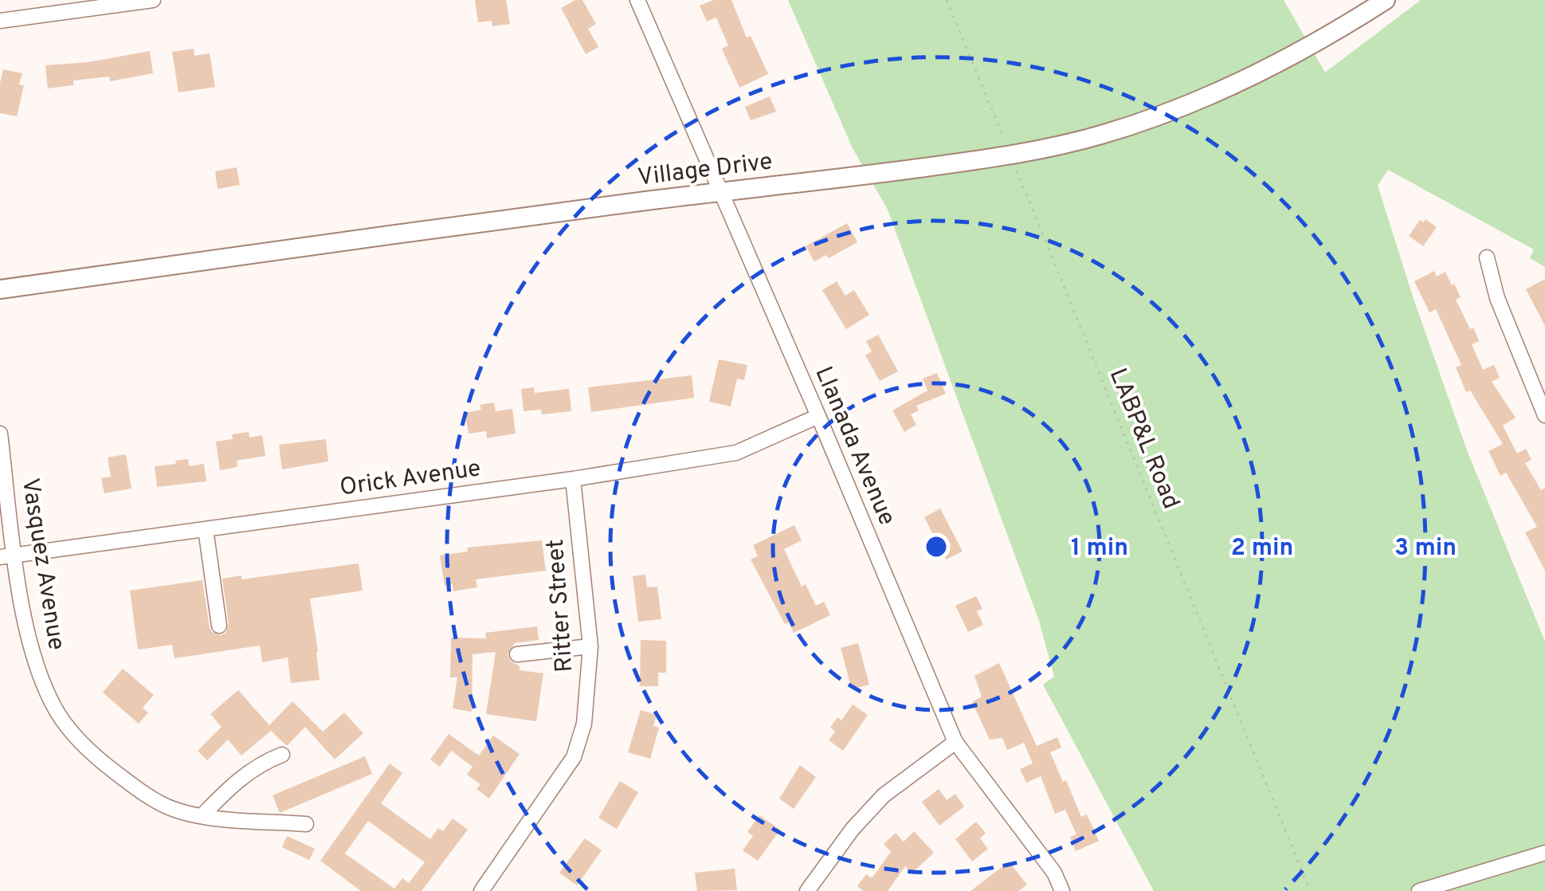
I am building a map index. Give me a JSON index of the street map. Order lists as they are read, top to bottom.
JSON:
{
  "streets": {
    "main road": ["Village Drive"],
    "street": [
      "Llanada Avenue",
      "Orick Avenue",
      "Vasquez Avenue",
      "Ritter Street"
    ],
    "path": ["LABP&L Road"]
  },
  "crossings": [
    ["Village Drive", "LABP&L Road"],
    ["Village Drive", "Llanada Avenue"],
    ["Llanada Avenue", "Orick Avenue"],
    ["Orick Avenue", "Vasquez Avenue"],
    ["Orick Avenue", "Ritter Street"]
  ],
  "rings": ["1 min", "2 min", "3 min"]
}
